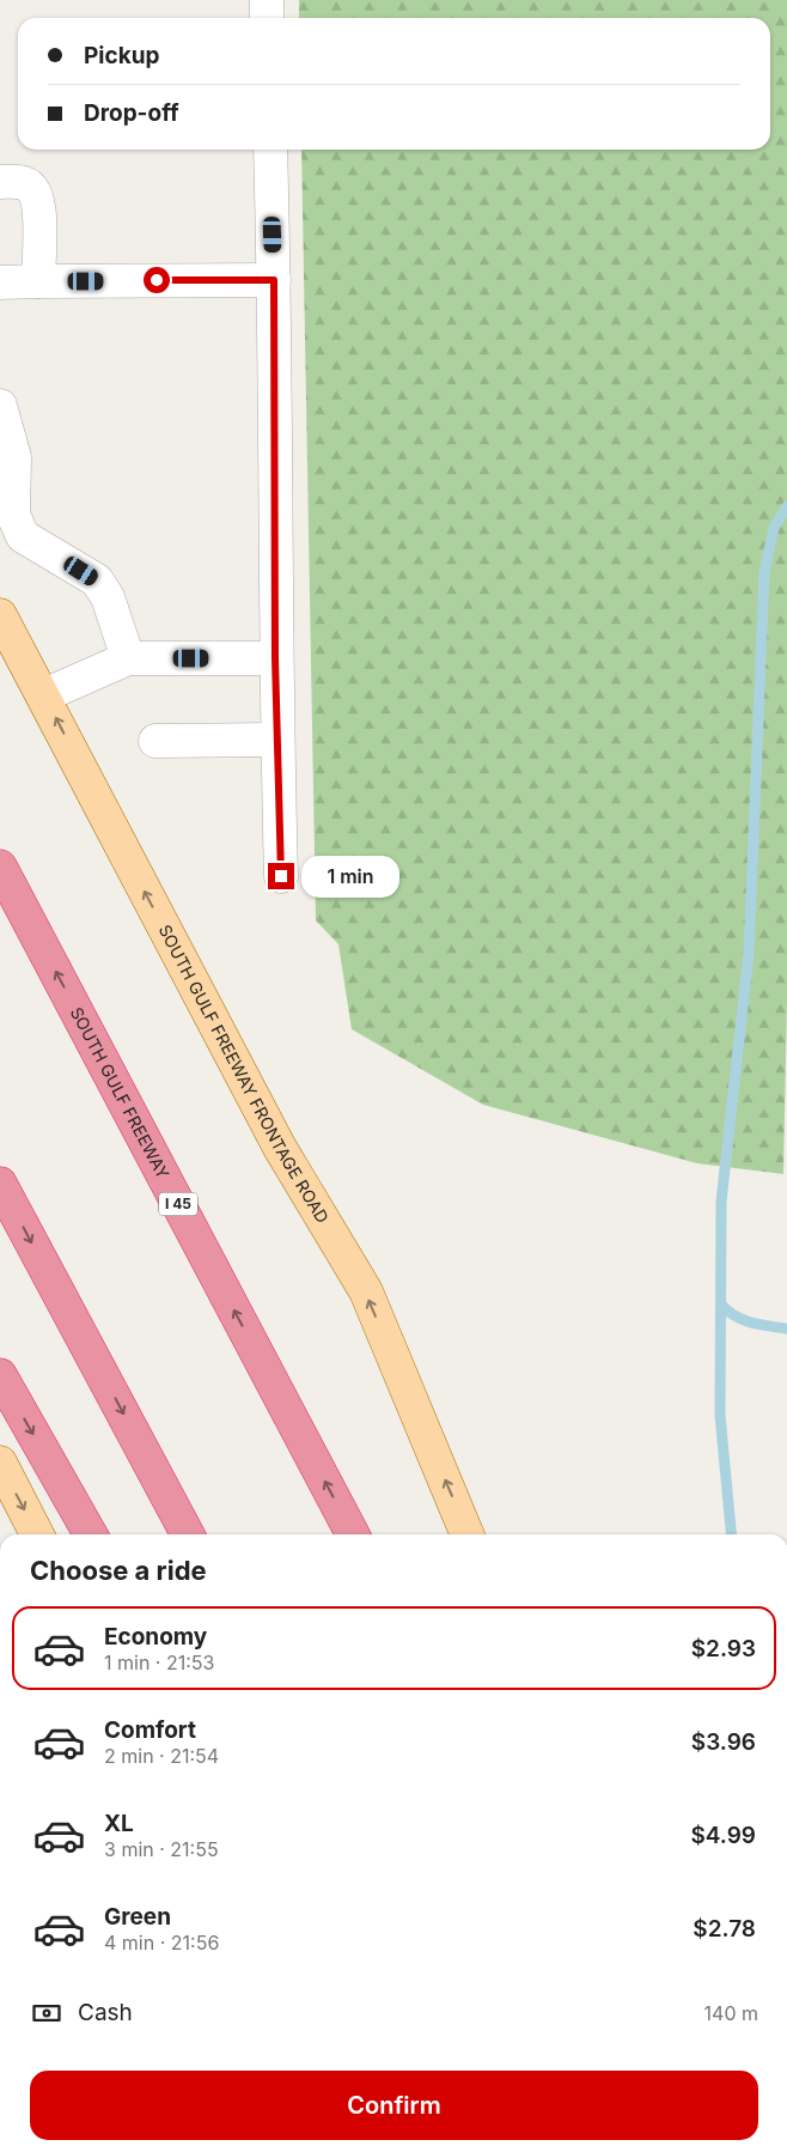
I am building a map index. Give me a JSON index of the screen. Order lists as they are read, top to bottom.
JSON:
{
  "streets": {
    "highway": ["SOUTH GULF FREEWAY", "I 45"],
    "main road": ["SOUTH GULF FREEWAY FRONTAGE ROAD"]
  },
  "one_way": ["SOUTH GULF FREEWAY FRONTAGE ROAD"],
  "page": {
    "banner": ["Pickup", "Drop-off"],
    "bubble": "1 min",
    "heading": "Choose a ride",
    "list": [
      {
        "name": "Economy",
        "note": "1 min · 21:53",
        "value": "$2.93"
      },
      {
        "name": "Comfort",
        "note": "2 min · 21:54",
        "value": "$3.96"
      },
      {
        "name": "XL",
        "note": "3 min · 21:55",
        "value": "$4.99"
      },
      {
        "name": "Green",
        "note": "4 min · 21:56",
        "value": "$2.78"
      }
    ],
    "pay": ["Cash", "140 m"],
    "buttons": "Confirm"
  }
}
